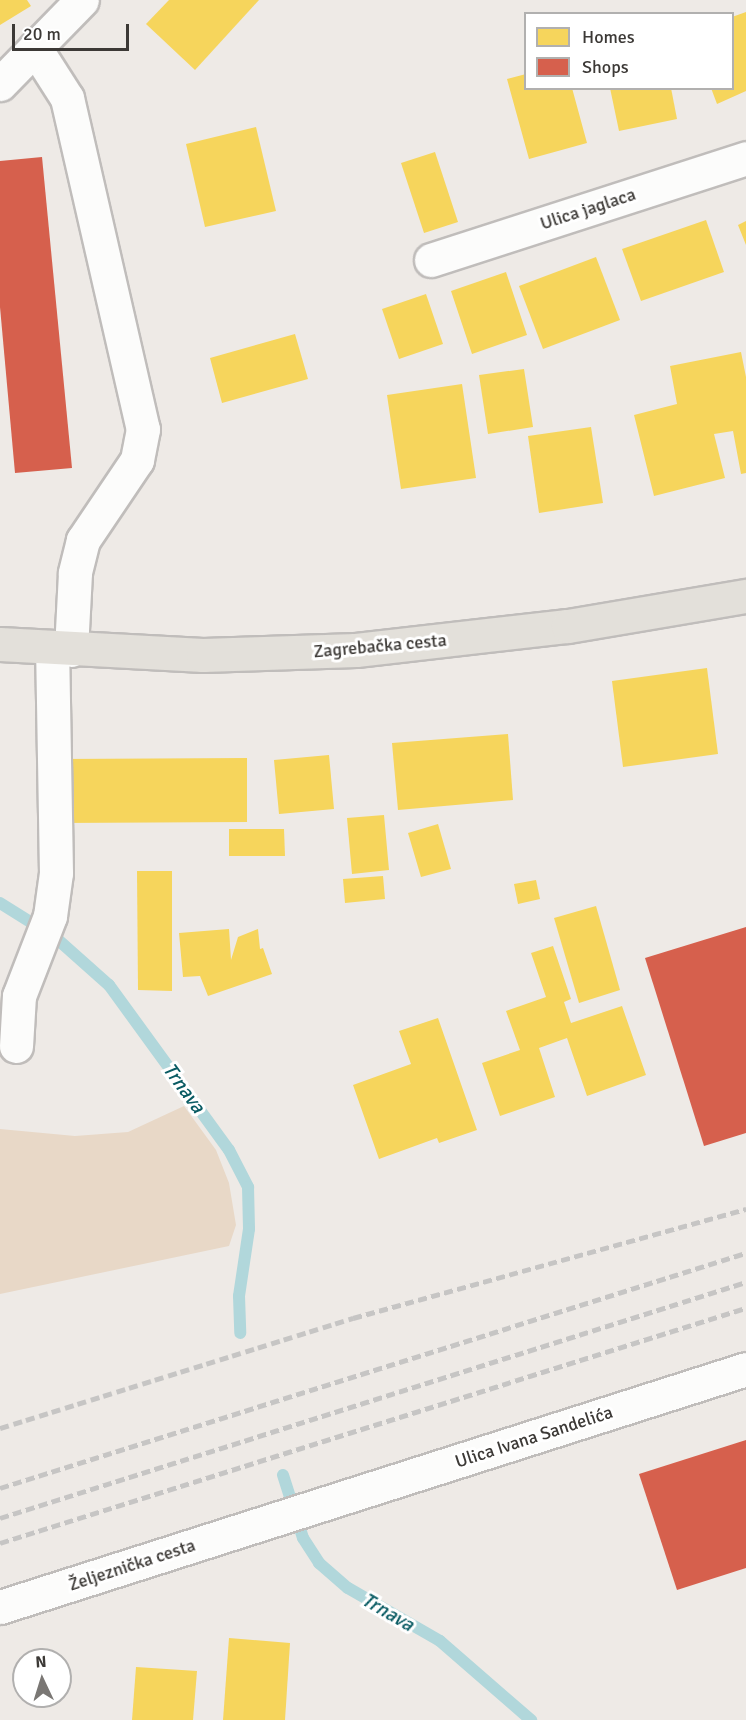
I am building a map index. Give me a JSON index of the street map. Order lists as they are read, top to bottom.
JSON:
{
  "streets": {
    "main road": ["Zagrebačka cesta"],
    "street": ["Ulica jaglaca", "Ulica Ivana Sandelića", "Željeznička cesta"]
  },
  "crossings": [
    ["Ulica Ivana Sandelića", "Željeznička cesta"]
  ],
  "water": ["Trnava"],
  "legend": ["Homes", "Shops"],
  "scale_bar": "20 m",
  "north": "top"
}
